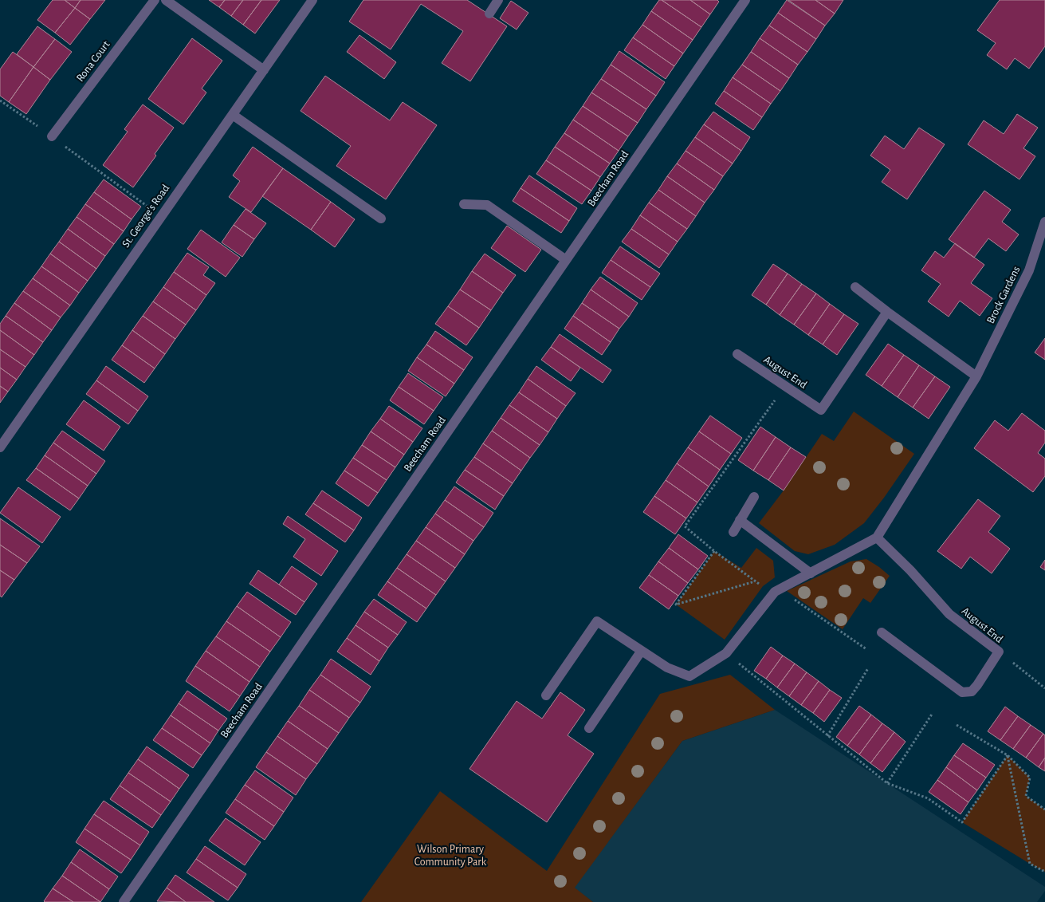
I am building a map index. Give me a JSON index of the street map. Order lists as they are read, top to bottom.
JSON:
{
  "streets": {
    "street": [
      "Rona Court",
      "Beecham Road",
      "St. George's Road",
      "Brock Gardens",
      "August End"
    ]
  },
  "parks": ["Wilson Primary Community Park"]
}
